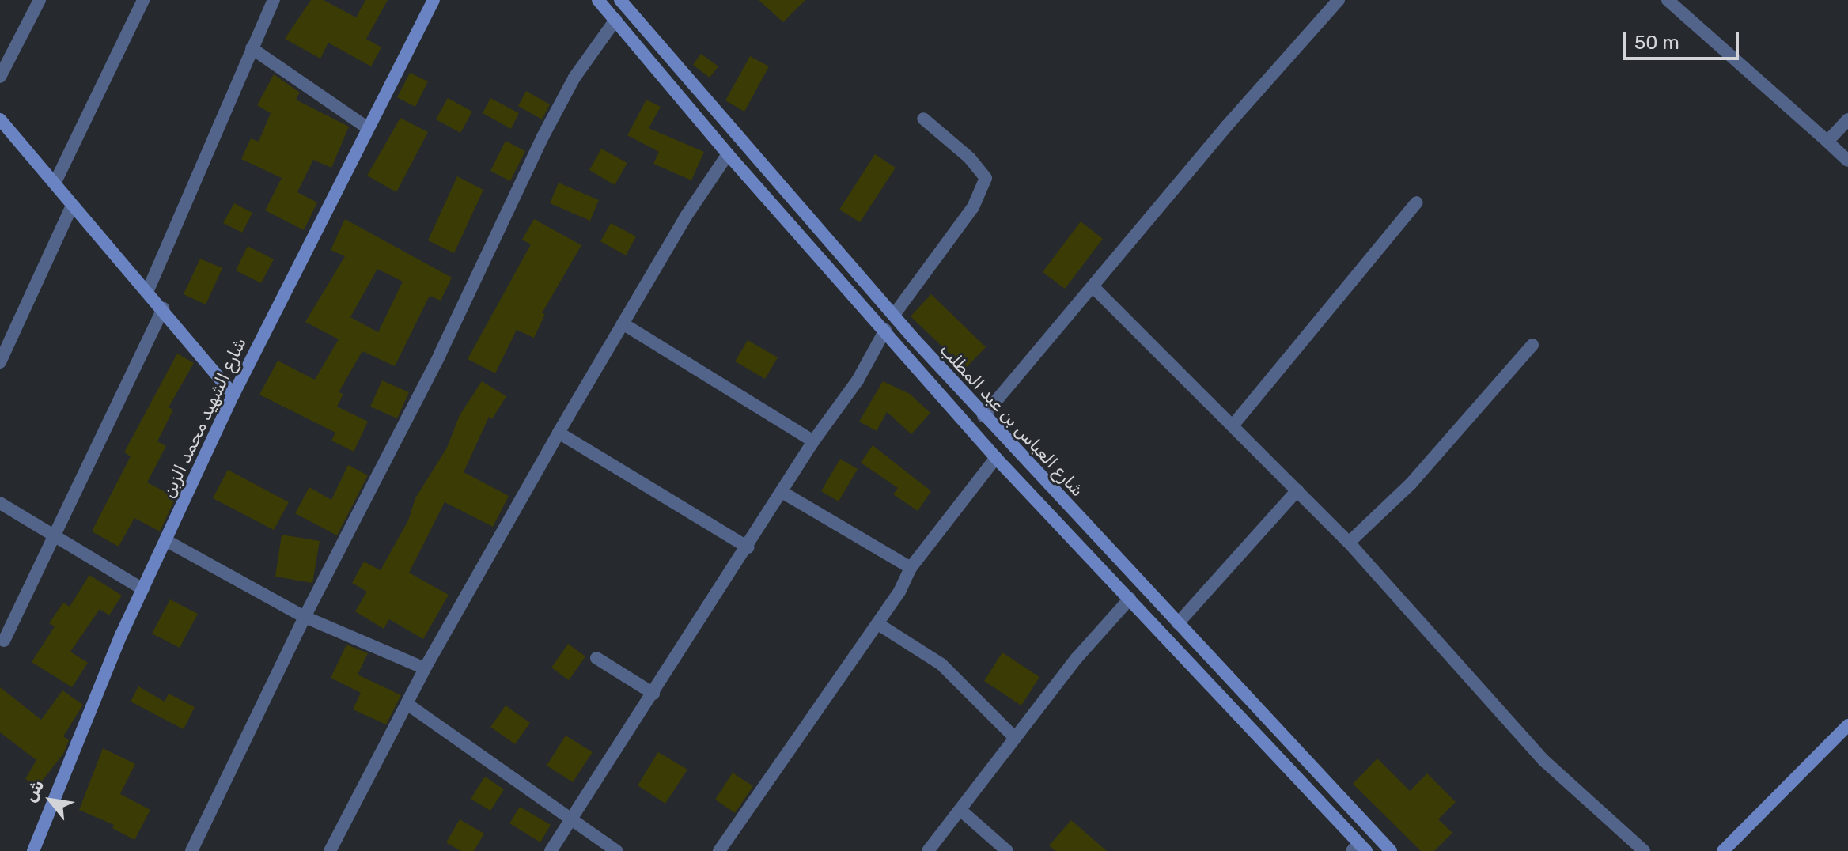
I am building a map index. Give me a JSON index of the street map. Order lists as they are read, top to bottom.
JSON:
{
  "streets": {
    "street": ["شارع الشهيد محمد الزبن", "شارع العباس بن عبد المطلب"]
  },
  "scale_bar": "50 m",
  "north": "top left"
}
